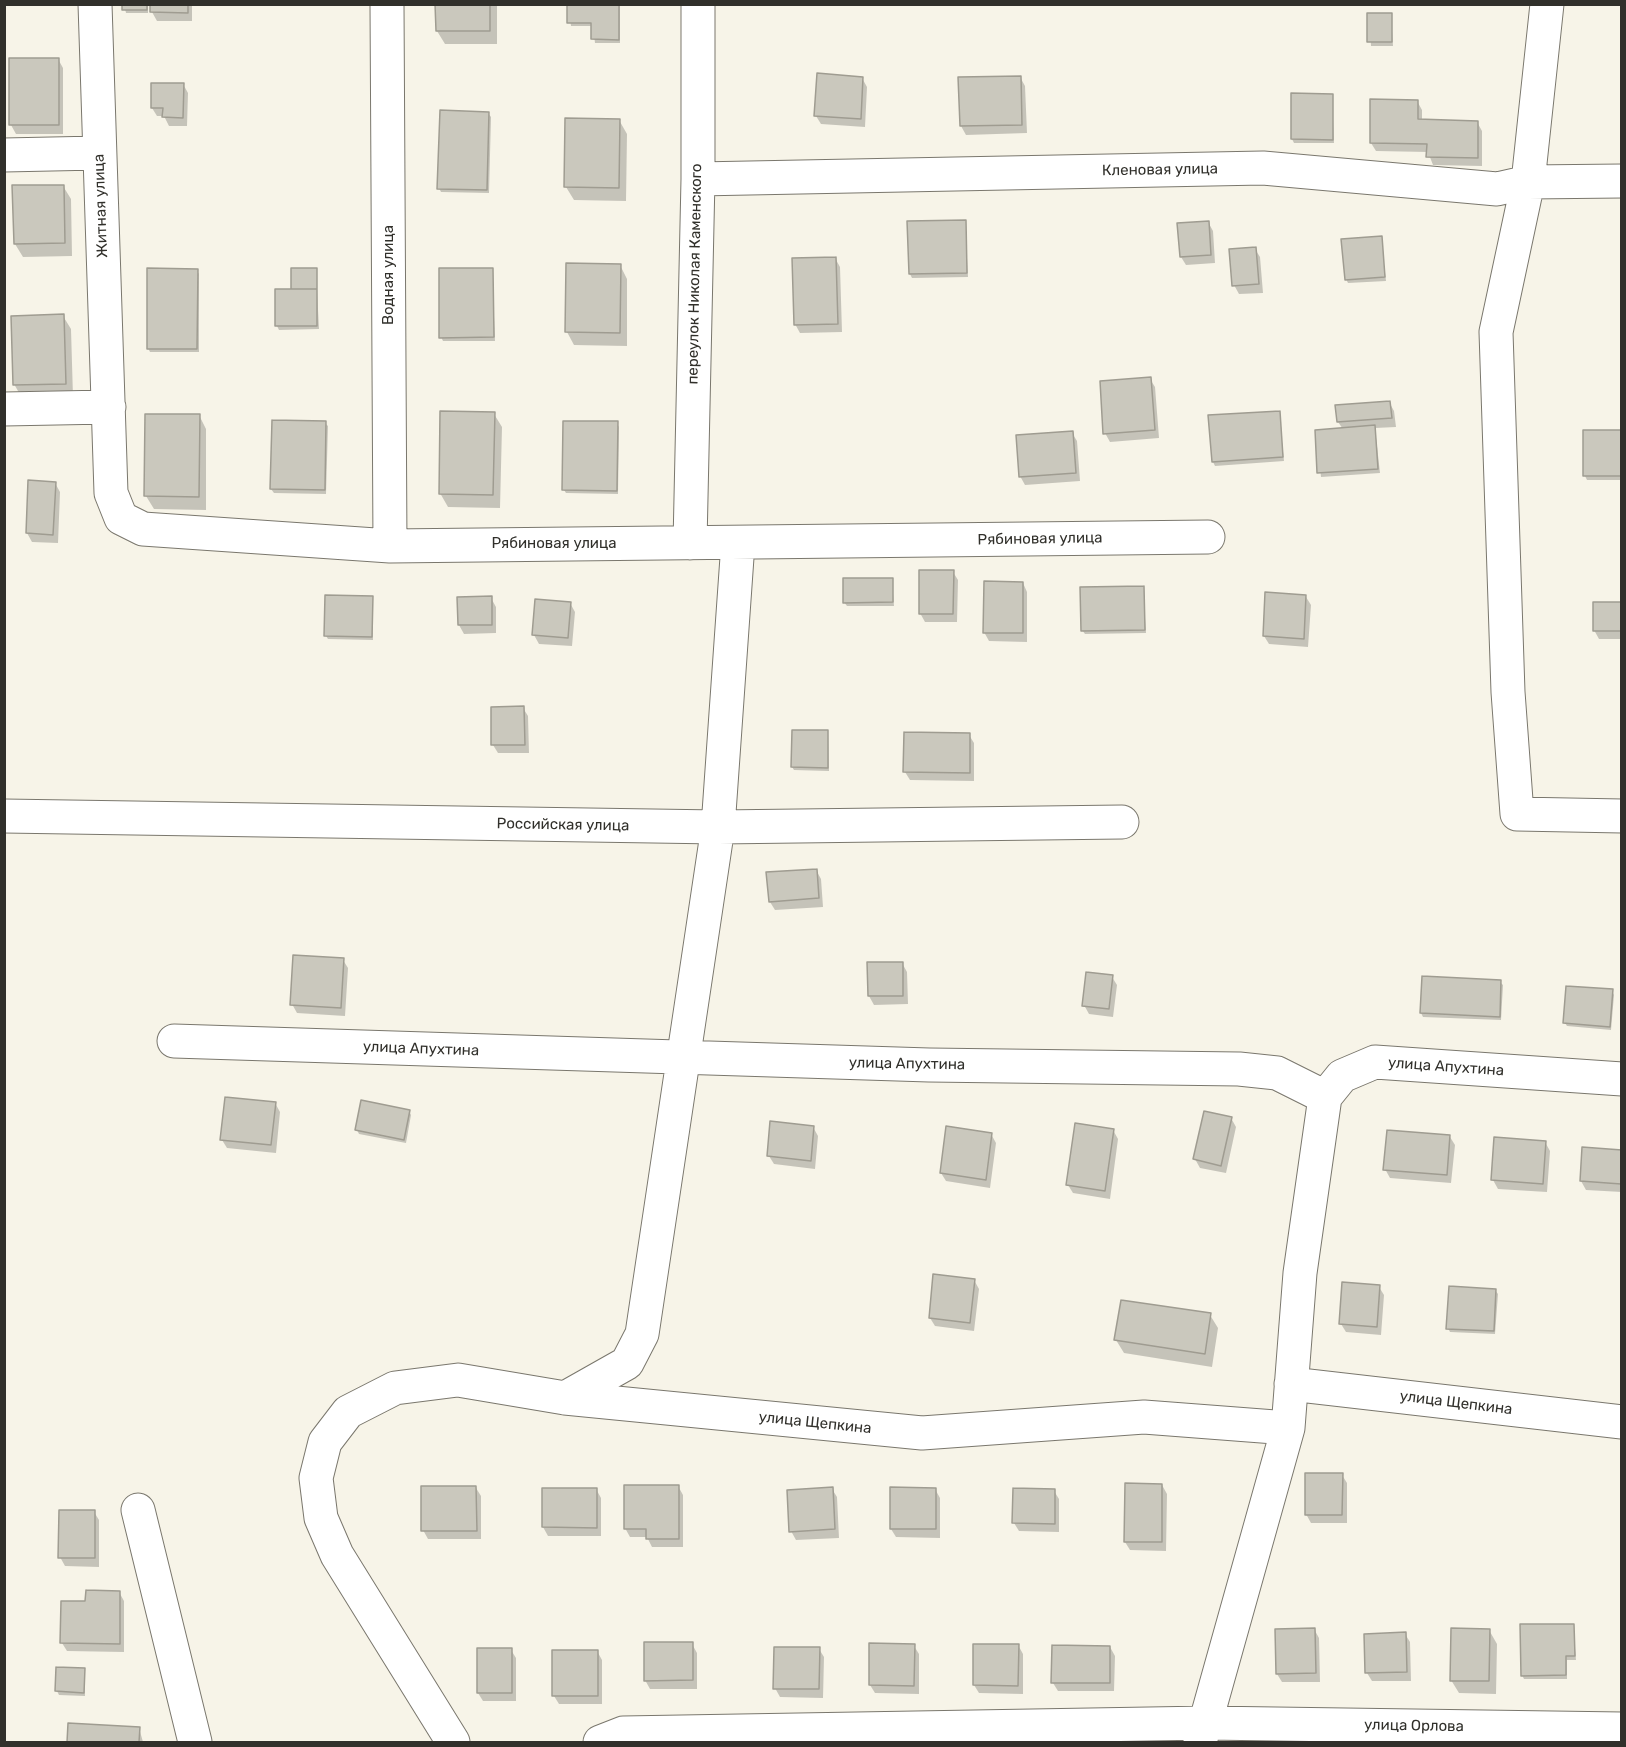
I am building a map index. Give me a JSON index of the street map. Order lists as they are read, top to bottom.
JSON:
{
  "streets": {
    "street": [
      "Кленовая улица",
      "Житная улица",
      "переулок Николая Каменского",
      "Водная улица",
      "Рябиновая улица",
      "Российская улица",
      "улица Апухтина",
      "улица Щепкина",
      "улица Орлова"
    ]
  },
  "crossings": [
    ["Кленовая улица", "переулок Николая Каменского"],
    ["Житная улица", "Рябиновая улица"],
    ["переулок Николая Каменского", "Рябиновая улица"],
    ["Водная улица", "Рябиновая улица"]
  ]
}
